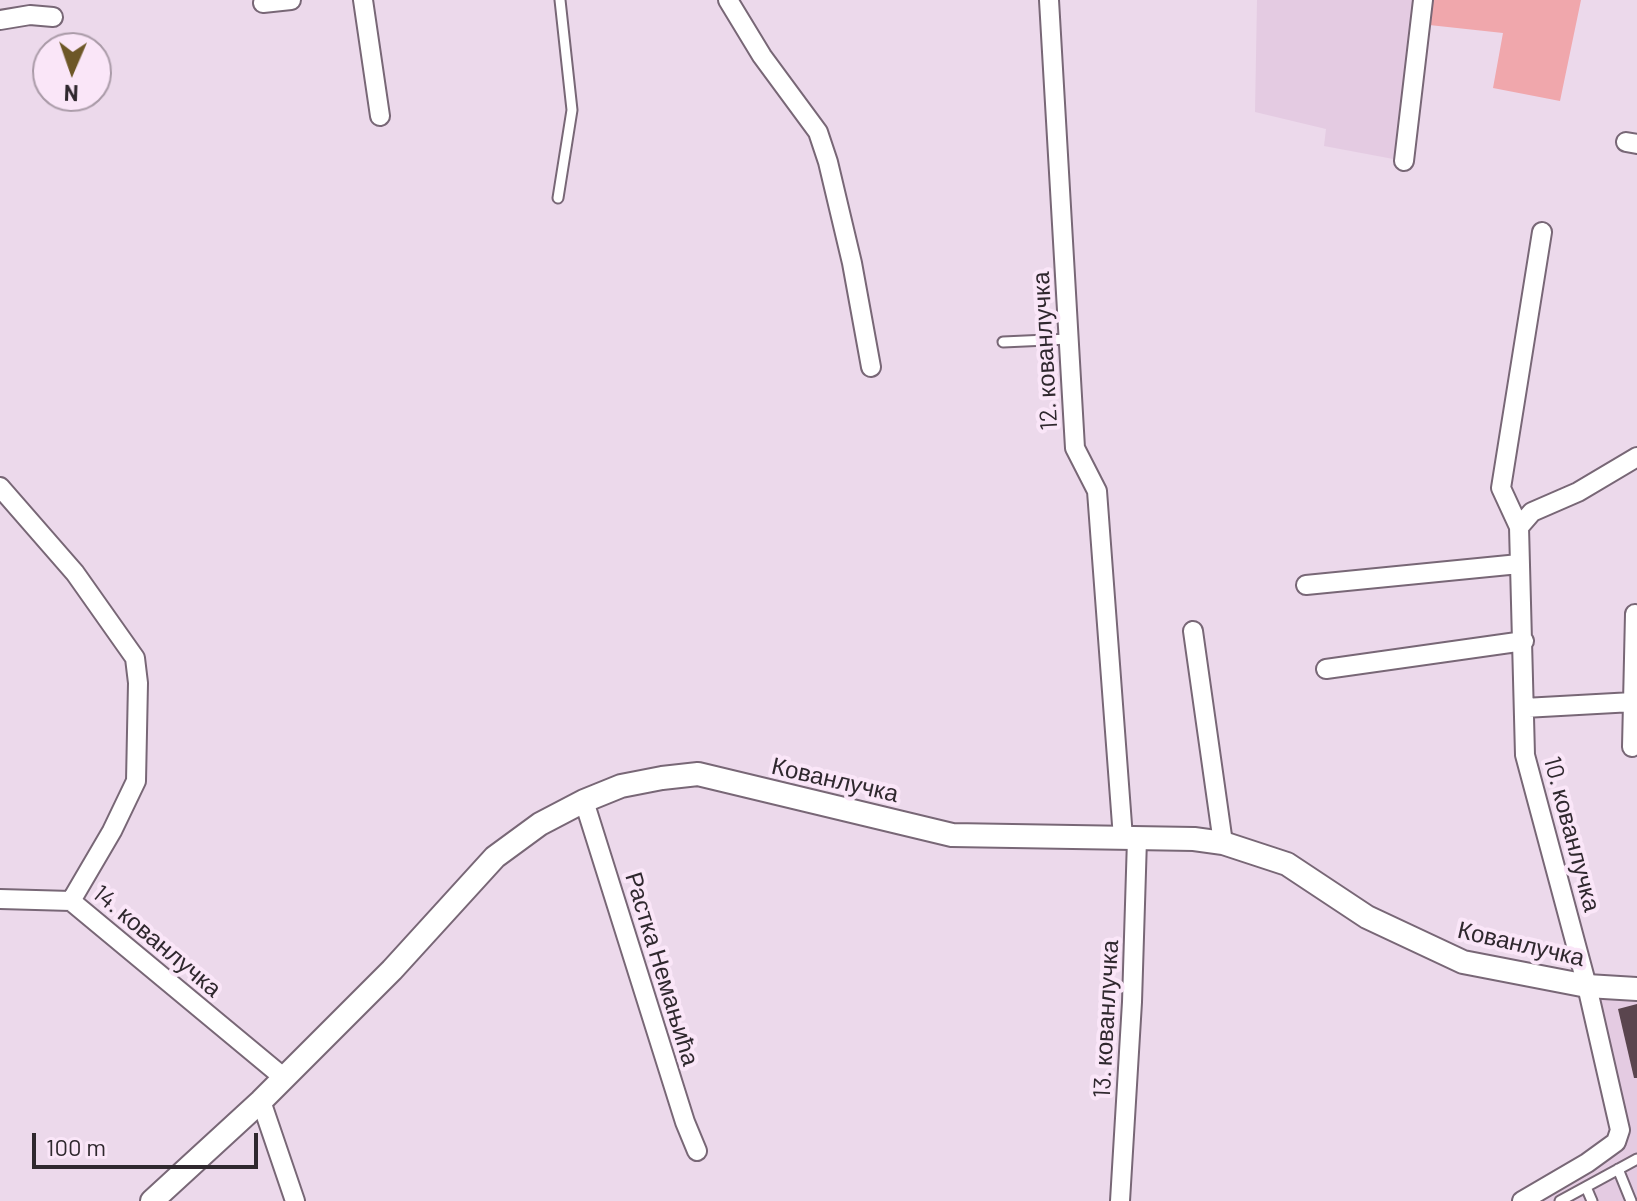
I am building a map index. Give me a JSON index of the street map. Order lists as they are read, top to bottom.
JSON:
{
  "streets": {
    "street": [
      "12. кованлучка",
      "Кованлучка",
      "10. кованлучка",
      "14. кованлучка",
      "Растка Немањића",
      "13. кованлучка"
    ]
  },
  "crossings": [
    ["12. кованлучка", "Кованлучка"],
    ["12. кованлучка", "13. кованлучка"],
    ["Кованлучка", "10. кованлучка"],
    ["Кованлучка", "14. кованлучка"],
    ["Кованлучка", "Растка Немањића"],
    ["Кованлучка", "13. кованлучка"]
  ],
  "scale_bar": "100 m",
  "north": "bottom"
}
